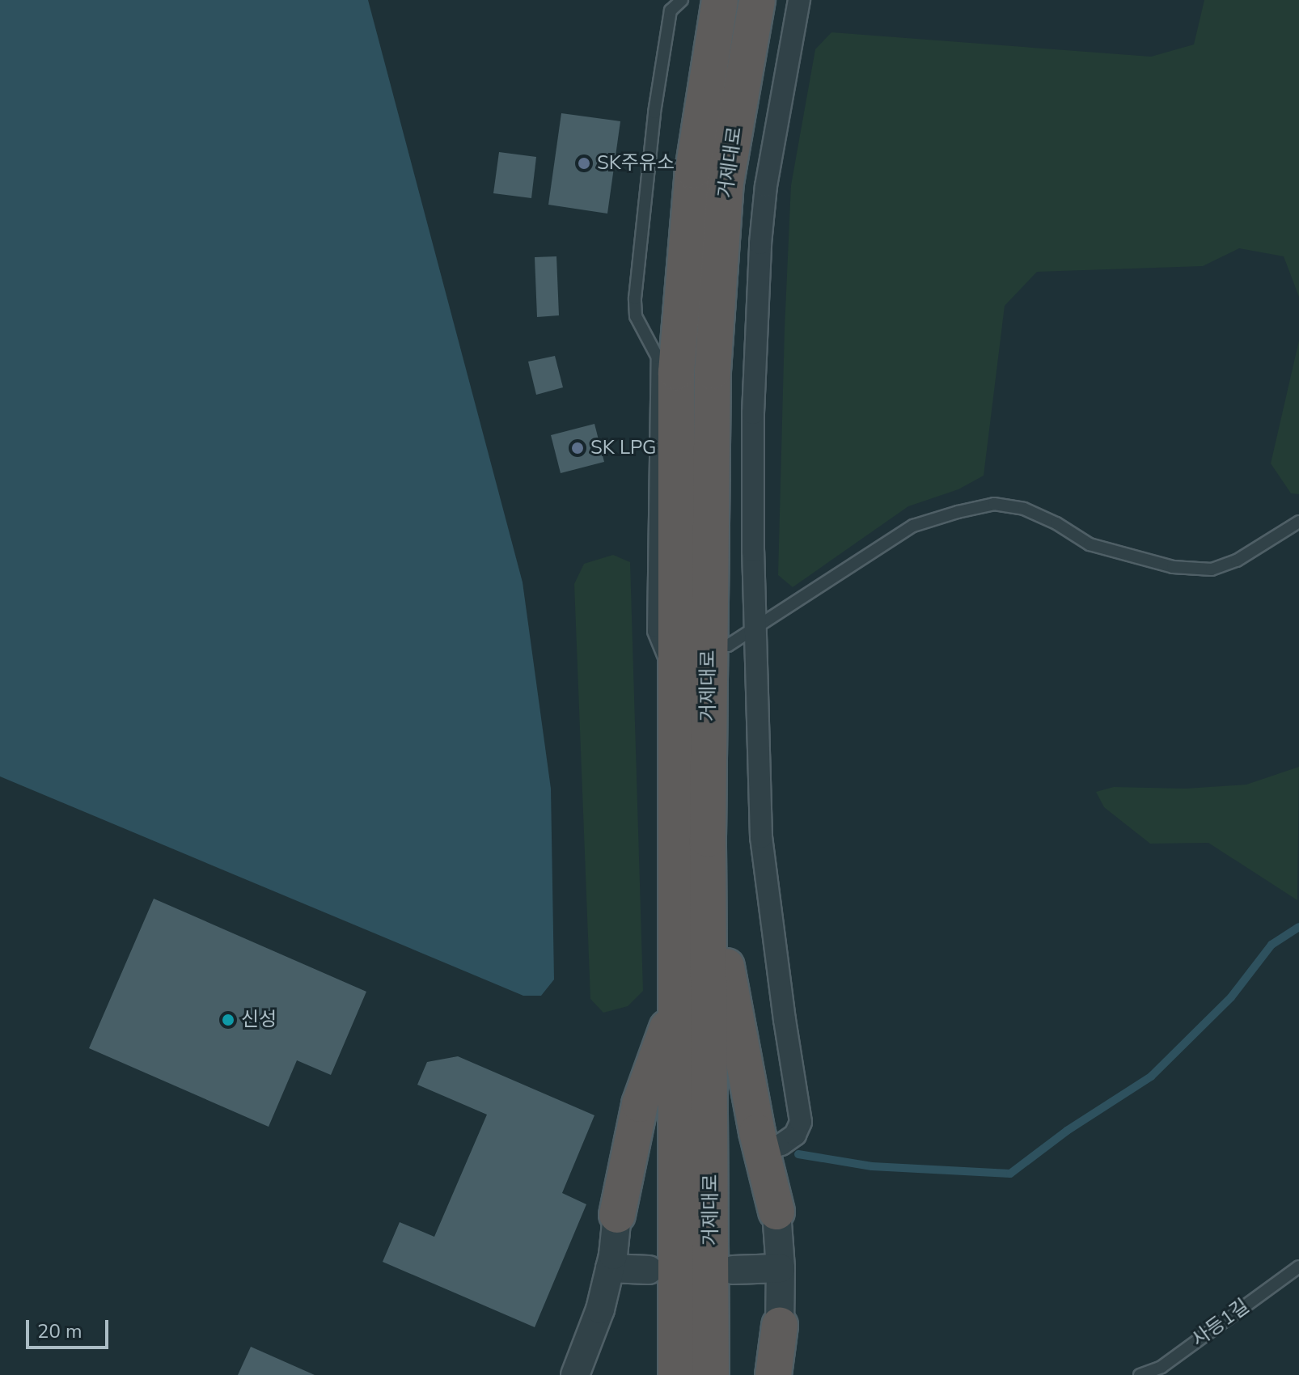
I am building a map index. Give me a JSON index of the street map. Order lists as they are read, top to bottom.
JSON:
{
  "streets": {
    "highway": ["거제대로"],
    "lane": ["사등1길"]
  },
  "places": ["SK주유소", "SK LPG", "신성"],
  "scale_bar": "20 m"
}
